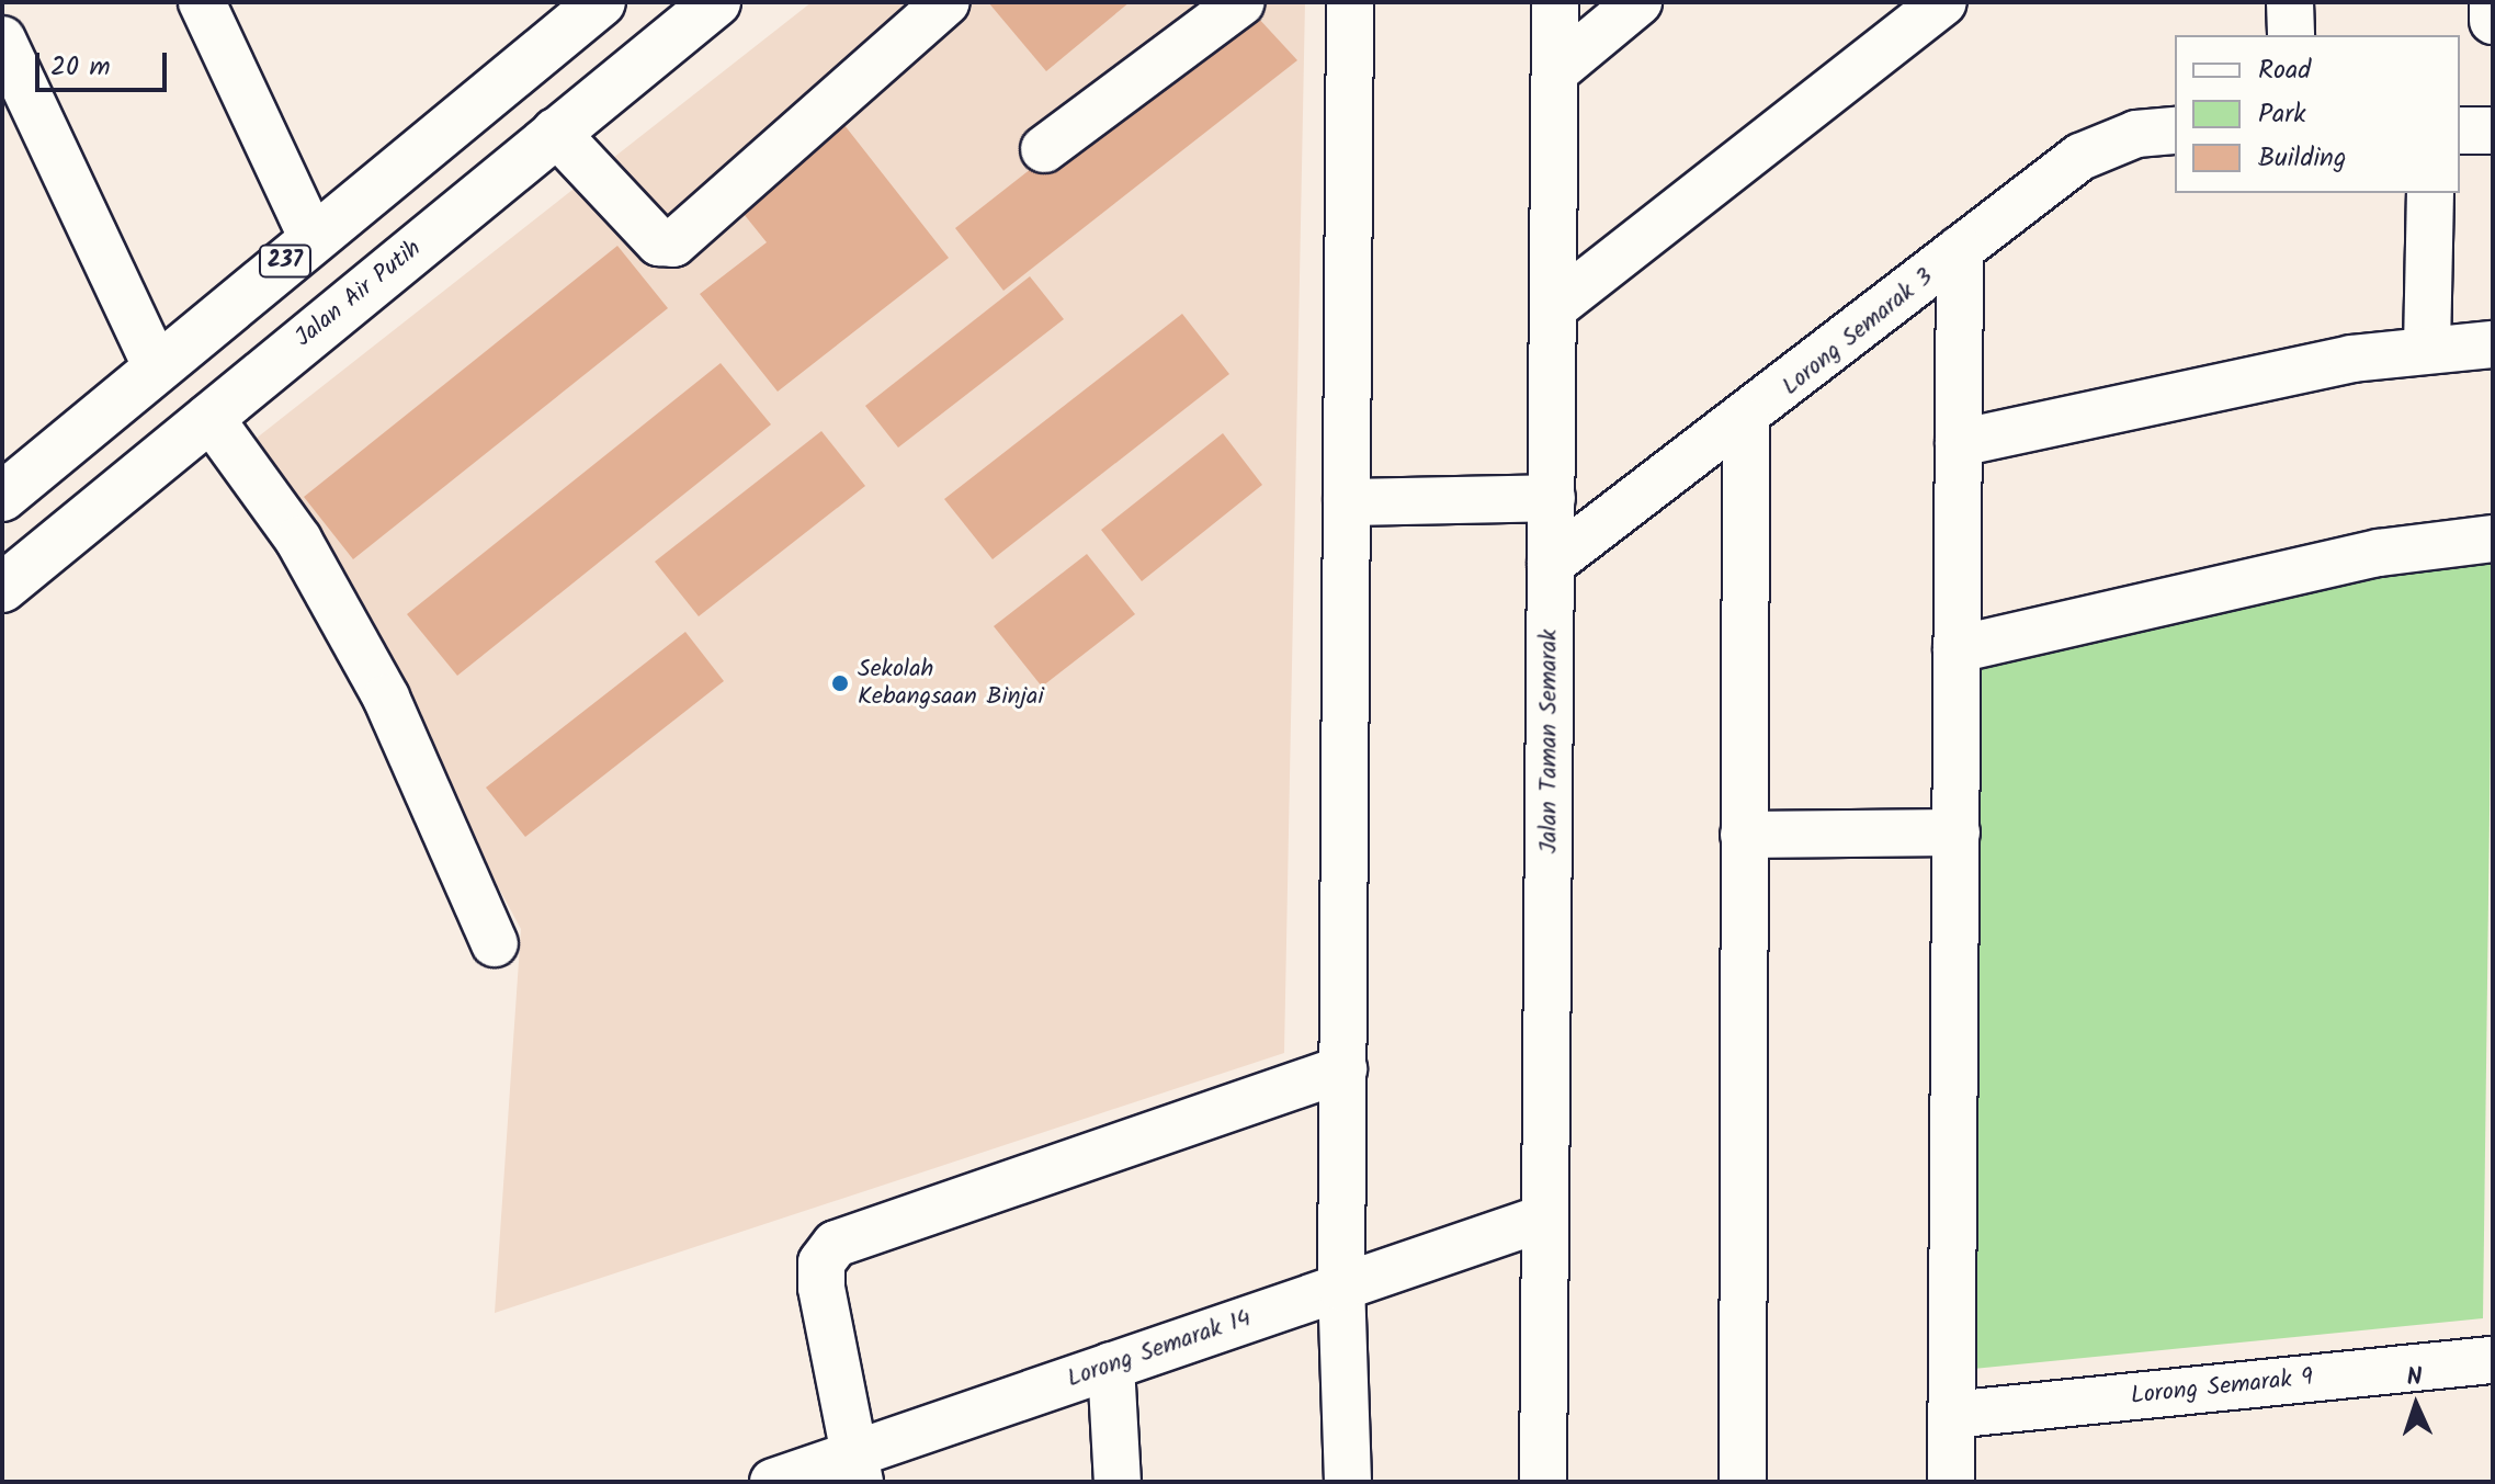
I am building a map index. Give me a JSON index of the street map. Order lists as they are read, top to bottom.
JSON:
{
  "streets": {
    "main road": ["237", "Jalan Air Putih"],
    "street": [
      "Lorong Semarak 3",
      "Jalan Taman Semarak",
      "Lorong Semarak 14",
      "Lorong Semarak 9"
    ]
  },
  "crossings": [
    ["Lorong Semarak 3", "Jalan Taman Semarak"],
    ["Jalan Taman Semarak", "Lorong Semarak 14"]
  ],
  "places": ["Sekolah Kebangsaan Binjai"],
  "legend": ["Road", "Park", "Building"],
  "scale_bar": "20 m",
  "north": "top"
}
